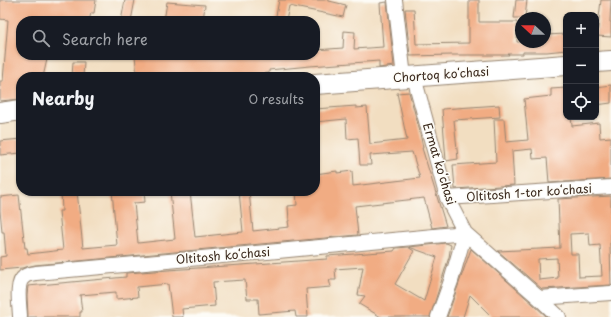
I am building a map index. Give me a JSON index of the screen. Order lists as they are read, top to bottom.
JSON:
{
  "streets": {
    "main road": ["Chortoq koʻchasi"],
    "street": ["Ermat koʻchasi", "Oltitosh 1-tor koʻchasi", "Oltitosh koʻchasi"]
  },
  "crossings": [
    ["Chortoq koʻchasi", "Ermat koʻchasi"],
    ["Ermat koʻchasi", "Oltitosh 1-tor koʻchasi"],
    ["Ermat koʻchasi", "Oltitosh koʻchasi"]
  ],
  "north": "left",
  "page": {
    "map_buttons": ["+", "−"],
    "search": "Search here",
    "heading": ["Nearby", "0 results"]
  }
}
